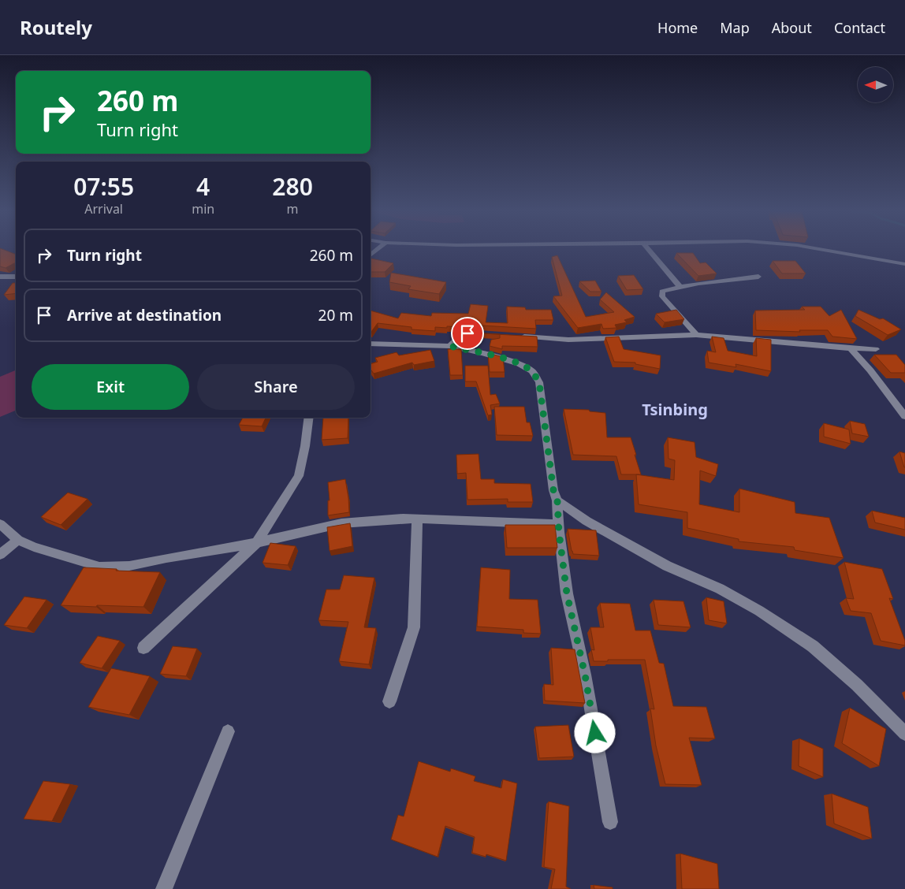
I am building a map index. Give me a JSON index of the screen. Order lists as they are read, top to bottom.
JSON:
{
  "districts": ["Tsinbing"],
  "north": "left",
  "page": {
    "header": "Routely",
    "nav": [
      "Home",
      "Map",
      "About",
      "Contact"
    ],
    "turn": ["260 m", "Turn right"],
    "eta": [
      "07:55",
      "Arrival",
      "4",
      "min",
      "280",
      "m"
    ],
    "list": [
      {
        "name": "Turn right",
        "value": "260 m"
      },
      {
        "name": "Arrive at destination",
        "value": "20 m"
      }
    ],
    "buttons": ["Exit", "Share"]
  }
}
